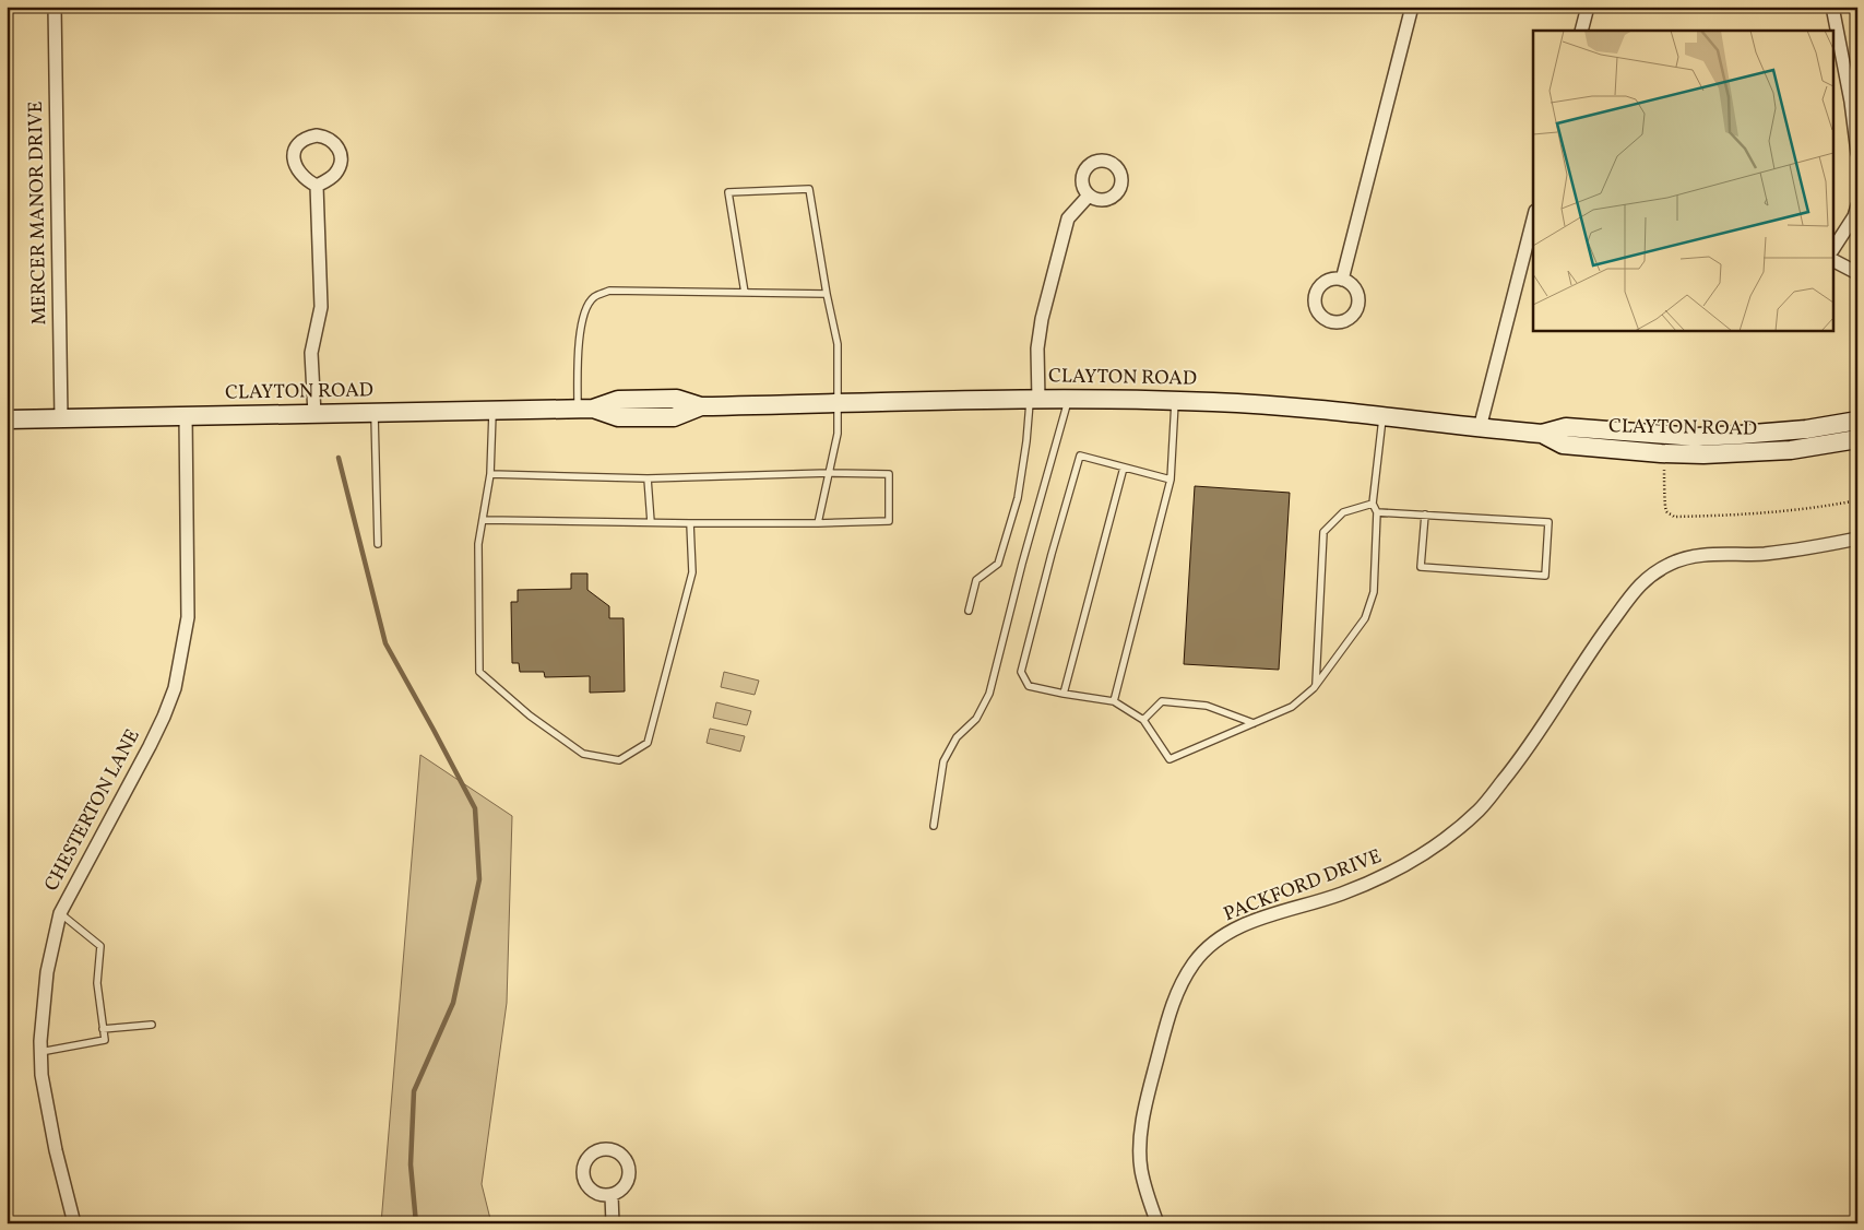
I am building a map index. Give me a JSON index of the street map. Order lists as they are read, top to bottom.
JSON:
{
  "streets": {
    "main road": ["CLAYTON ROAD"],
    "street": ["MERCER MANOR DRIVE", "CHESTERTON LANE", "PACKFORD DRIVE"]
  },
  "crossings": [
    ["MERCER MANOR DRIVE", "CLAYTON ROAD"],
    ["CLAYTON ROAD", "CHESTERTON LANE"]
  ]
}
